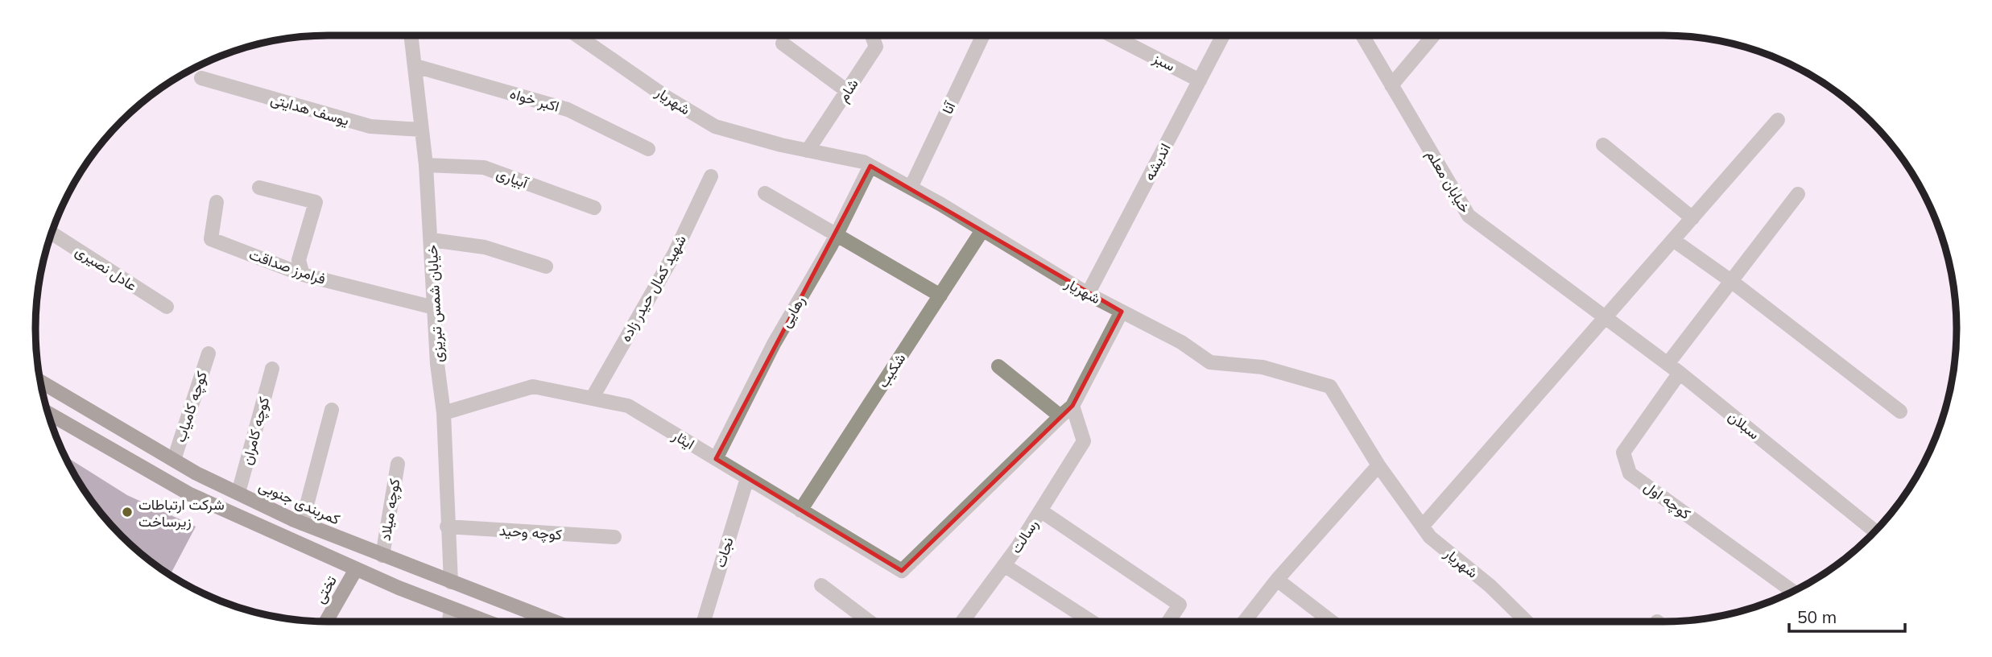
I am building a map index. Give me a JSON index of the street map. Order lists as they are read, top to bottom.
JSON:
{
  "streets": {
    "main road": ["کمربندی جنوبی", "تختی"],
    "street": [
      "سبز",
      "شام",
      "اکبر خواه",
      "شهریار",
      "آنا",
      "یوسف هدایتی",
      "اندیشه",
      "آبیاری",
      "خیابان معلم",
      "فرامرز صداقت",
      "عادل نصیری",
      "شهید کمال حیدر زاده",
      "خیابان شمس تبریزی",
      "رهایی",
      "شکیب",
      "کوچه کامیاب",
      "سبلان",
      "کوچه کامران",
      "ایثار",
      "کوچه اول",
      "کوچه میلاد",
      "کوچه وحید",
      "رسالت",
      "نجات"
    ]
  },
  "crossings": [
    ["سبز", "اندیشه"],
    ["شام", "شهریار"],
    ["اکبر خواه", "خیابان شمس تبریزی"],
    ["شهریار", "آنا"],
    ["شهریار", "اندیشه"],
    ["شهریار", "رهایی"],
    ["شهریار", "شکیب"],
    ["یوسف هدایتی", "خیابان شمس تبریزی"],
    ["آبیاری", "خیابان شمس تبریزی"],
    ["خیابان معلم", "سبلان"],
    ["فرامرز صداقت", "خیابان شمس تبریزی"],
    ["شهید کمال حیدر زاده", "ایثار"],
    ["خیابان شمس تبریزی", "ایثار"],
    ["خیابان شمس تبریزی", "کمربندی جنوبی"],
    ["خیابان شمس تبریزی", "کوچه وحید"],
    ["رهایی", "ایثار"],
    ["شکیب", "ایثار"],
    ["کوچه کامیاب", "کمربندی جنوبی"],
    ["سبلان", "کوچه اول"],
    ["کوچه کامران", "کمربندی جنوبی"],
    ["ایثار", "نجات"],
    ["کمربندی جنوبی", "کوچه میلاد"]
  ],
  "places": ["شرکت ارتباطات زیرساخت"],
  "scale_bar": "50 m"
}
